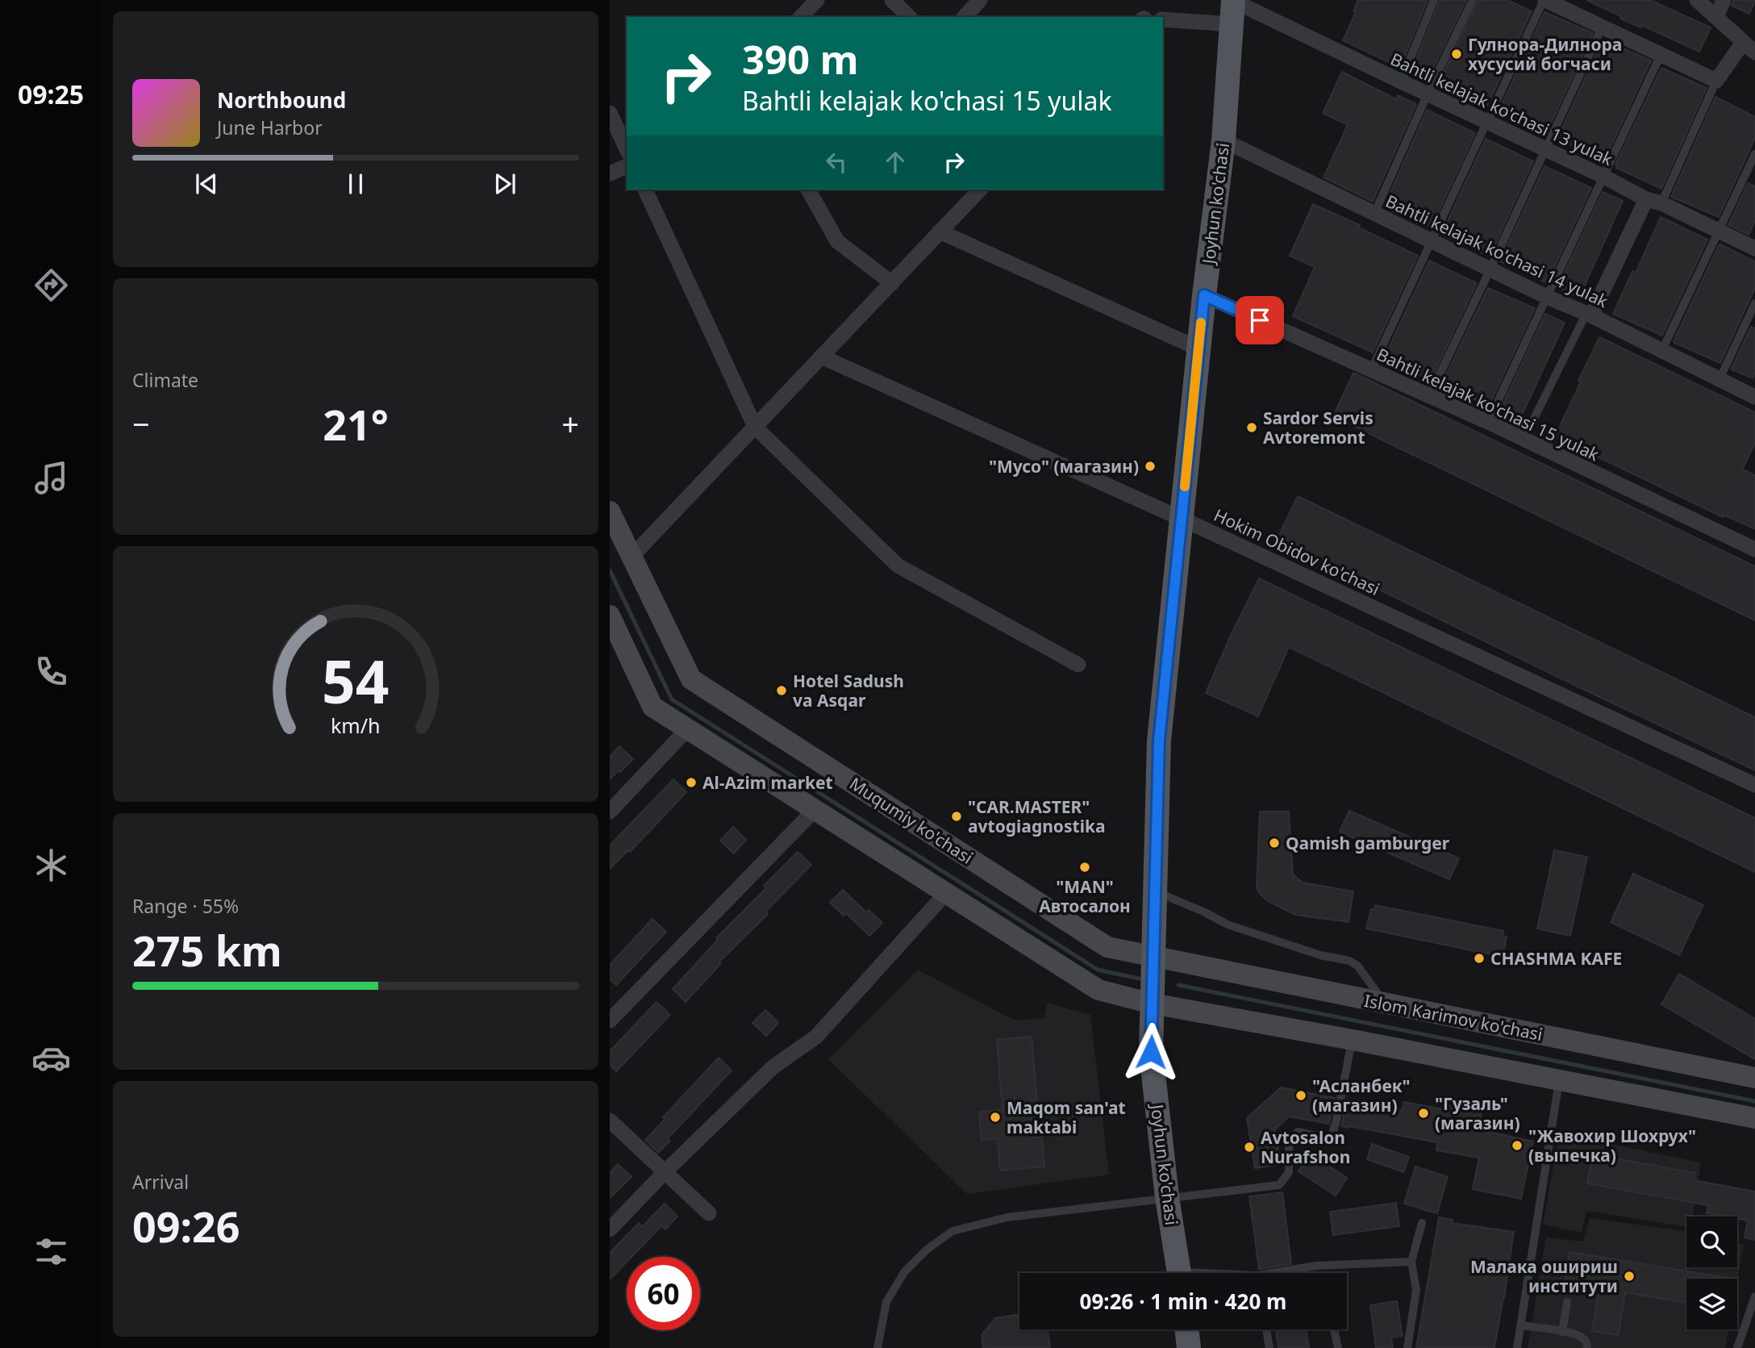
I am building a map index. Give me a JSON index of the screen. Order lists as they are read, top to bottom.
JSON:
{
  "streets": {
    "main road": ["Joyhun ko'chasi", "Muqumiy ko'chasi", "Islom Karimov ko'chasi"],
    "street": [
      "Bahtli kelajak ko'chasi 13 yulak",
      "Bahtli kelajak ko'chasi 14 yulak",
      "Bahtli kelajak ko'chasi 15 yulak",
      "Hokim Obidov ko'chasi"
    ]
  },
  "crossings": [
    ["Bahtli kelajak ko'chasi 13 yulak", "Joyhun ko'chasi"],
    ["Joyhun ko'chasi", "Bahtli kelajak ko'chasi 14 yulak"],
    ["Joyhun ko'chasi", "Bahtli kelajak ko'chasi 15 yulak"],
    ["Joyhun ko'chasi", "Hokim Obidov ko'chasi"],
    ["Joyhun ko'chasi", "Muqumiy ko'chasi"],
    ["Joyhun ko'chasi", "Islom Karimov ko'chasi"],
    ["Muqumiy ko'chasi", "Islom Karimov ko'chasi"]
  ],
  "places": [
    "Гулнора-Дилнора хусусий богчаси",
    "Sardor Servis Avtoremont",
    "\"Мусо\" (магазин)",
    "Hotel Sadush va Asqar",
    "Al-Azim market",
    "\"CAR.MASTER\" avtogiagnostika",
    "Qamish gamburger",
    "\"MAN\" Автосалон",
    "CHASHMA KAFE",
    "\"Асланбек\" (магазин)",
    "\"Гузаль\" (магазин)",
    "Maqom san'at maktabi",
    "\"Жавохир Шохрух\" (выпечка)",
    "Avtosalon Nurafshon",
    "Малака ошириш институти"
  ],
  "page": {
    "tabs": "09:25",
    "turn": ["390 m", "Bahtli kelajak ko'chasi 15 yulak"],
    "song": ["Northbound", "June Harbor"],
    "tile": [
      "Climate",
      ["Range · 55%", "275 km"],
      ["Arrival", "09:26"]
    ],
    "heat": ["−", "21°", "+"],
    "limit": "60",
    "trip": "09:26 · 1 min · 420 m",
    "gauge": ["54", "km/h"]
  }
}
